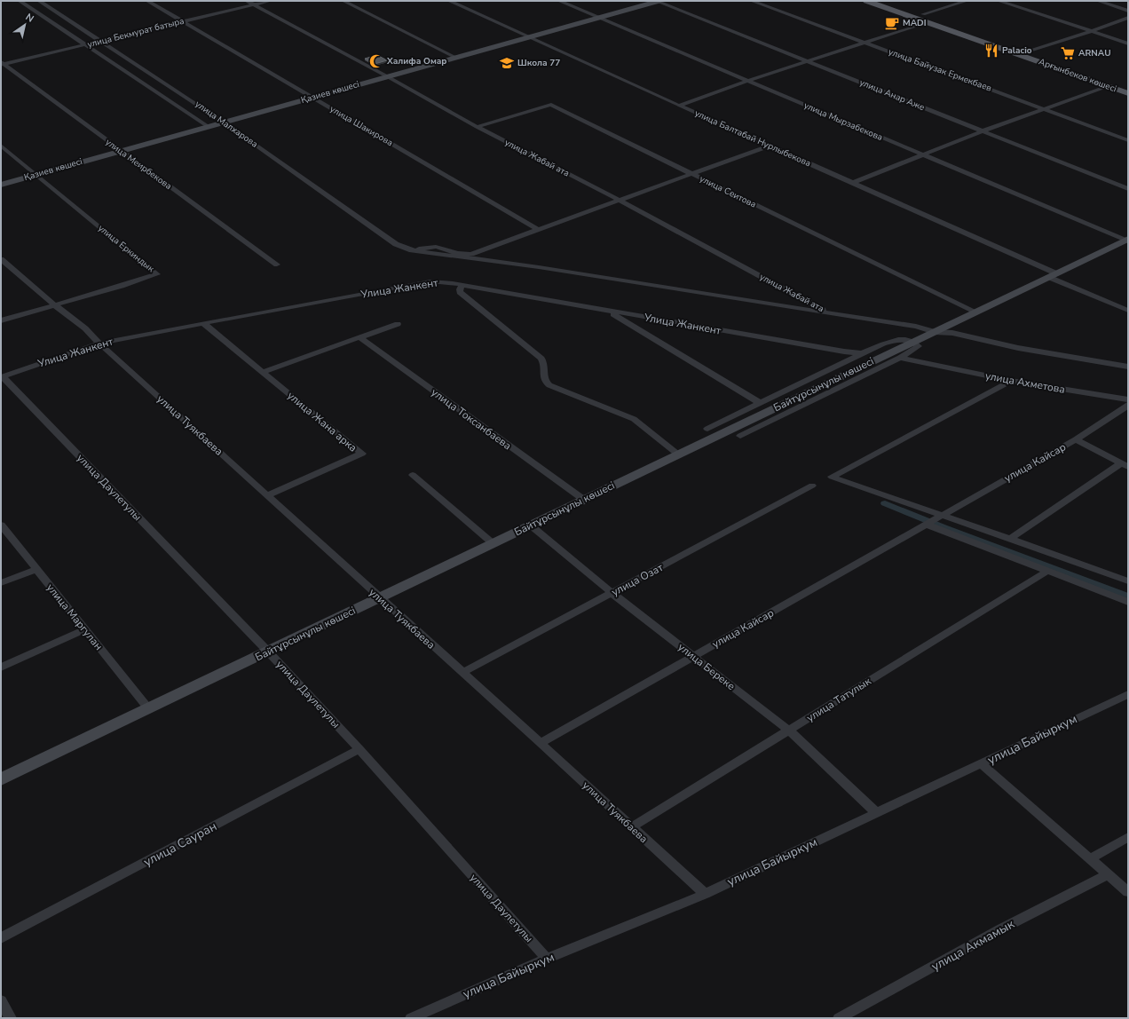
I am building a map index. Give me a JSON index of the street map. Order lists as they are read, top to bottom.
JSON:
{
  "streets": {
    "main road": ["Арғынбеков көшесі", "Қазиев көшесі", "Байтұрсынұлы көшесі"],
    "street": [
      "улица Бекмурат батыра",
      "улица Байузак Ермекбаев",
      "улица Анар Аже",
      "улица Мырзабекова",
      "улица Малхарова",
      "улица Шакирова",
      "улица Балтабай Нурлыбекова",
      "улица Жабай ата",
      "улица Меирбекова",
      "улица Сеитова",
      "улица Еркиндык",
      "Улица Жанкент",
      "улица Ахметова",
      "улица Токсанбаева",
      "улица Жана арка",
      "улица Туякбаева",
      "улица Кайсар",
      "улица Даулетулы",
      "улица Озат",
      "улица Маргулан",
      "улица Береке",
      "улица Татулык",
      "улица Байыркум",
      "улица Сауран",
      "улица Акмамык"
    ]
  },
  "crossings": [
    ["улица Бекмурат батыра", "улица Малхарова"],
    ["улица Бекмурат батыра", "улица Шакирова"],
    ["улица Бекмурат батыра", "улица Жабай ата"],
    ["улица Бекмурат батыра", "улица Меирбекова"],
    ["Қазиев көшесі", "улица Анар Аже"],
    ["Қазиев көшесі", "улица Мырзабекова"],
    ["Қазиев көшесі", "улица Малхарова"],
    ["Қазиев көшесі", "улица Шакирова"],
    ["Қазиев көшесі", "улица Балтабай Нурлыбекова"],
    ["Қазиев көшесі", "улица Жабай ата"],
    ["Қазиев көшесі", "улица Меирбекова"],
    ["Қазиев көшесі", "улица Еркиндык"],
    ["улица Мырзабекова", "Байтұрсынұлы көшесі"],
    ["улица Малхарова", "улица Жабай ата"],
    ["улица Малхарова", "Байтұрсынұлы көшесі"],
    ["улица Балтабай Нурлыбекова", "Байтұрсынұлы көшесі"],
    ["улица Жабай ата", "улица Сеитова"],
    ["улица Сеитова", "Байтұрсынұлы көшесі"],
    ["улица Еркиндык", "улица Туякбаева"],
    ["Улица Жанкент", "улица Жана арка"],
    ["Улица Жанкент", "улица Туякбаева"],
    ["Улица Жанкент", "улица Даулетулы"],
    ["Байтұрсынұлы көшесі", "улица Токсанбаева"],
    ["Байтұрсынұлы көшесі", "улица Туякбаева"],
    ["Байтұрсынұлы көшесі", "улица Даулетулы"],
    ["Байтұрсынұлы көшесі", "улица Маргулан"],
    ["Байтұрсынұлы көшесі", "улица Береке"],
    ["улица Жана арка", "улица Туякбаева"],
    ["улица Туякбаева", "улица Кайсар"],
    ["улица Туякбаева", "улица Озат"],
    ["улица Туякбаева", "улица Татулык"],
    ["улица Туякбаева", "улица Байыркум"],
    ["улица Кайсар", "улица Береке"],
    ["улица Даулетулы", "улица Байыркум"],
    ["улица Даулетулы", "улица Сауран"],
    ["улица Озат", "улица Береке"],
    ["улица Береке", "улица Татулык"],
    ["улица Береке", "улица Байыркум"]
  ],
  "places": {
    "cafe": ["MADI"],
    "restaurant": ["Palacio"],
    "supermarket": ["ARNAU"],
    "mosque": ["Халифа Омар"],
    "school or university": ["Школа 77"]
  },
  "north": "top right"
}
